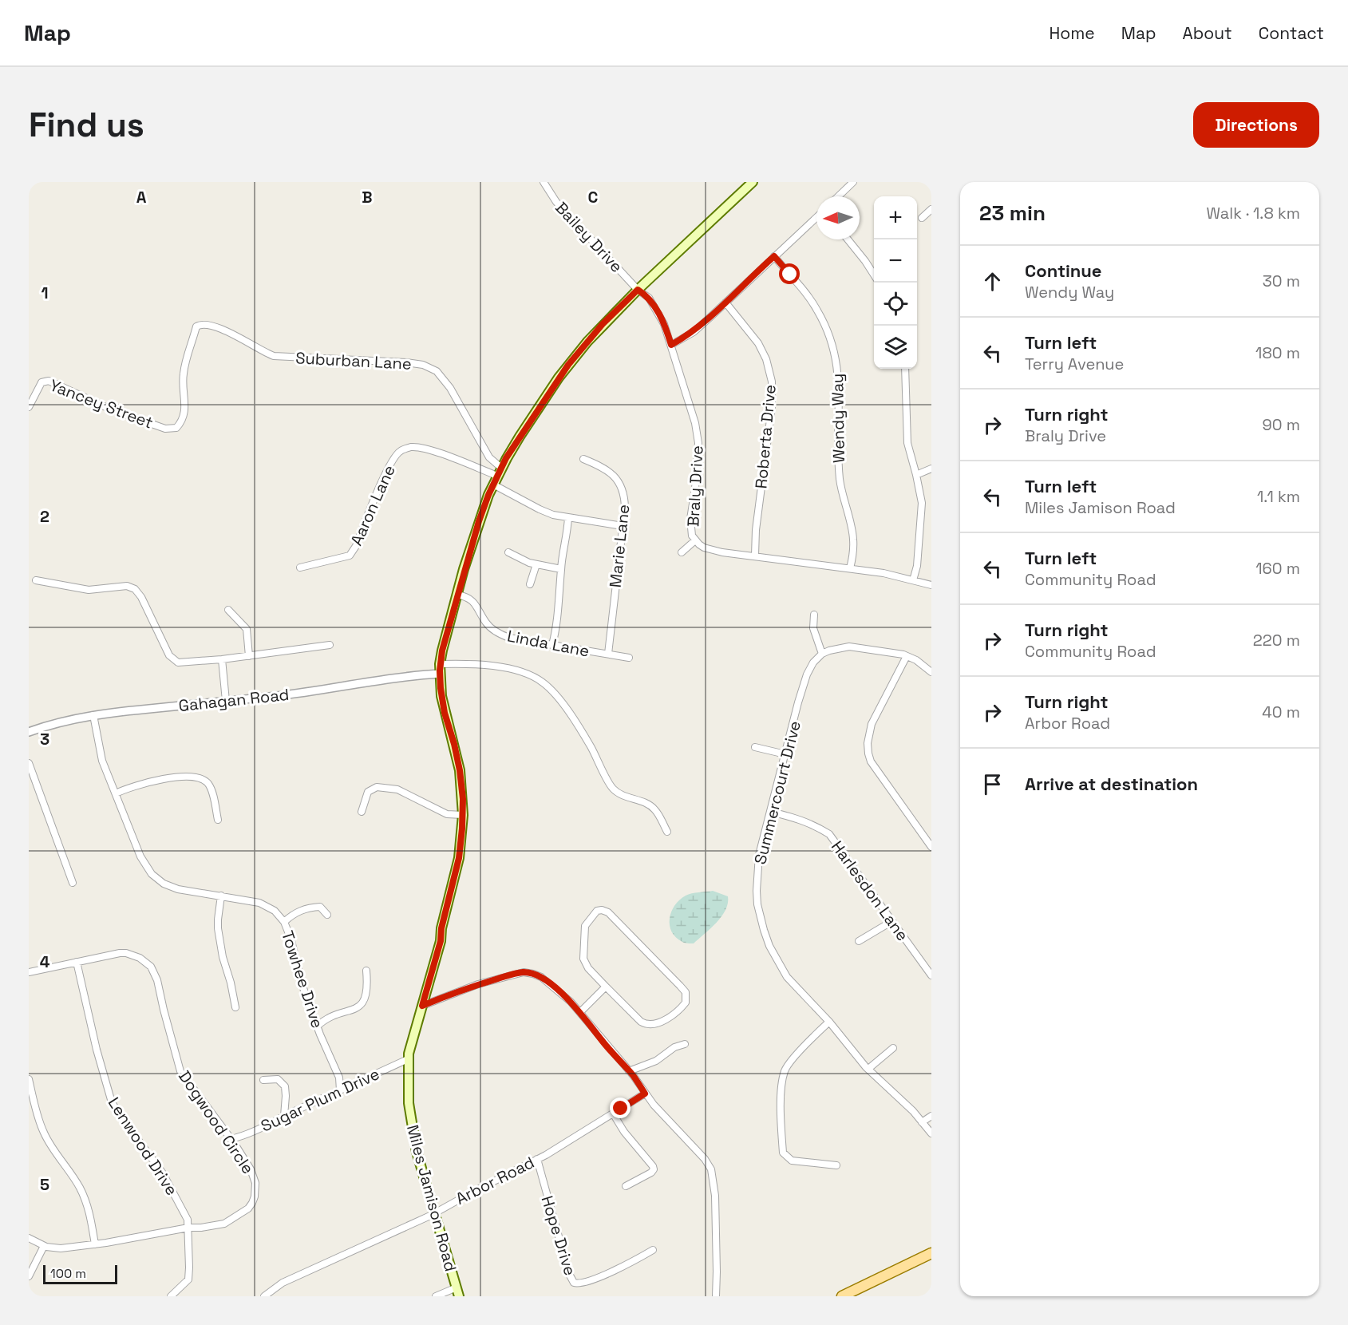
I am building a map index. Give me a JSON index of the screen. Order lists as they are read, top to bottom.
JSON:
{
  "streets": {
    "main road": ["Miles Jamison Road"],
    "street": [
      "Bailey Drive",
      "Suburban Lane",
      "Yancey Street",
      "Wendy Way",
      "Roberta Drive",
      "Braly Drive",
      "Aaron Lane",
      "Marie Lane",
      "Linda Lane",
      "Gahagan Road",
      "Summercourt Drive",
      "Harlesdon Lane",
      "Towhee Drive",
      "Sugar Plum Drive",
      "Dogwood Circle",
      "Lenwood Drive",
      "Arbor Road",
      "Hope Drive"
    ]
  },
  "crossings": [
    ["Bailey Drive", "Braly Drive"],
    ["Bailey Drive", "Miles Jamison Road"],
    ["Suburban Lane", "Yancey Street"],
    ["Suburban Lane", "Aaron Lane"],
    ["Suburban Lane", "Miles Jamison Road"],
    ["Wendy Way", "Braly Drive"],
    ["Roberta Drive", "Braly Drive"],
    ["Braly Drive", "Miles Jamison Road"],
    ["Aaron Lane", "Miles Jamison Road"],
    ["Marie Lane", "Linda Lane"],
    ["Linda Lane", "Miles Jamison Road"],
    ["Gahagan Road", "Towhee Drive"],
    ["Gahagan Road", "Miles Jamison Road"],
    ["Summercourt Drive", "Harlesdon Lane"],
    ["Towhee Drive", "Sugar Plum Drive"],
    ["Sugar Plum Drive", "Dogwood Circle"],
    ["Sugar Plum Drive", "Miles Jamison Road"],
    ["Dogwood Circle", "Lenwood Drive"],
    ["Arbor Road", "Miles Jamison Road"],
    ["Arbor Road", "Hope Drive"]
  ],
  "scale_bar": "100 m",
  "north": "left",
  "page": {
    "header": "Map",
    "nav": [
      "Home",
      "Map",
      "About",
      "Contact"
    ],
    "buttons": "Directions",
    "title": "Find us",
    "heading": ["23 min", "Walk · 1.8 km"],
    "map_buttons": ["+", "−"],
    "list": [
      ["Continue", "Wendy Way", "30 m"],
      ["Turn left", "Terry Avenue", "180 m"],
      ["Turn right", "Braly Drive", "90 m"],
      ["Turn left", "Miles Jamison Road", "1.1 km"],
      ["Turn left", "Community Road", "160 m"],
      ["Turn right", "Community Road", "220 m"],
      ["Turn right", "Arbor Road", "40 m"],
      "Arrive at destination"
    ],
    "scale": "100 m"
  },
  "grid": {
    "columns": ["A", "B", "C"],
    "rows": [
      "1",
      "2",
      "3",
      "4",
      "5"
    ]
  }
}
